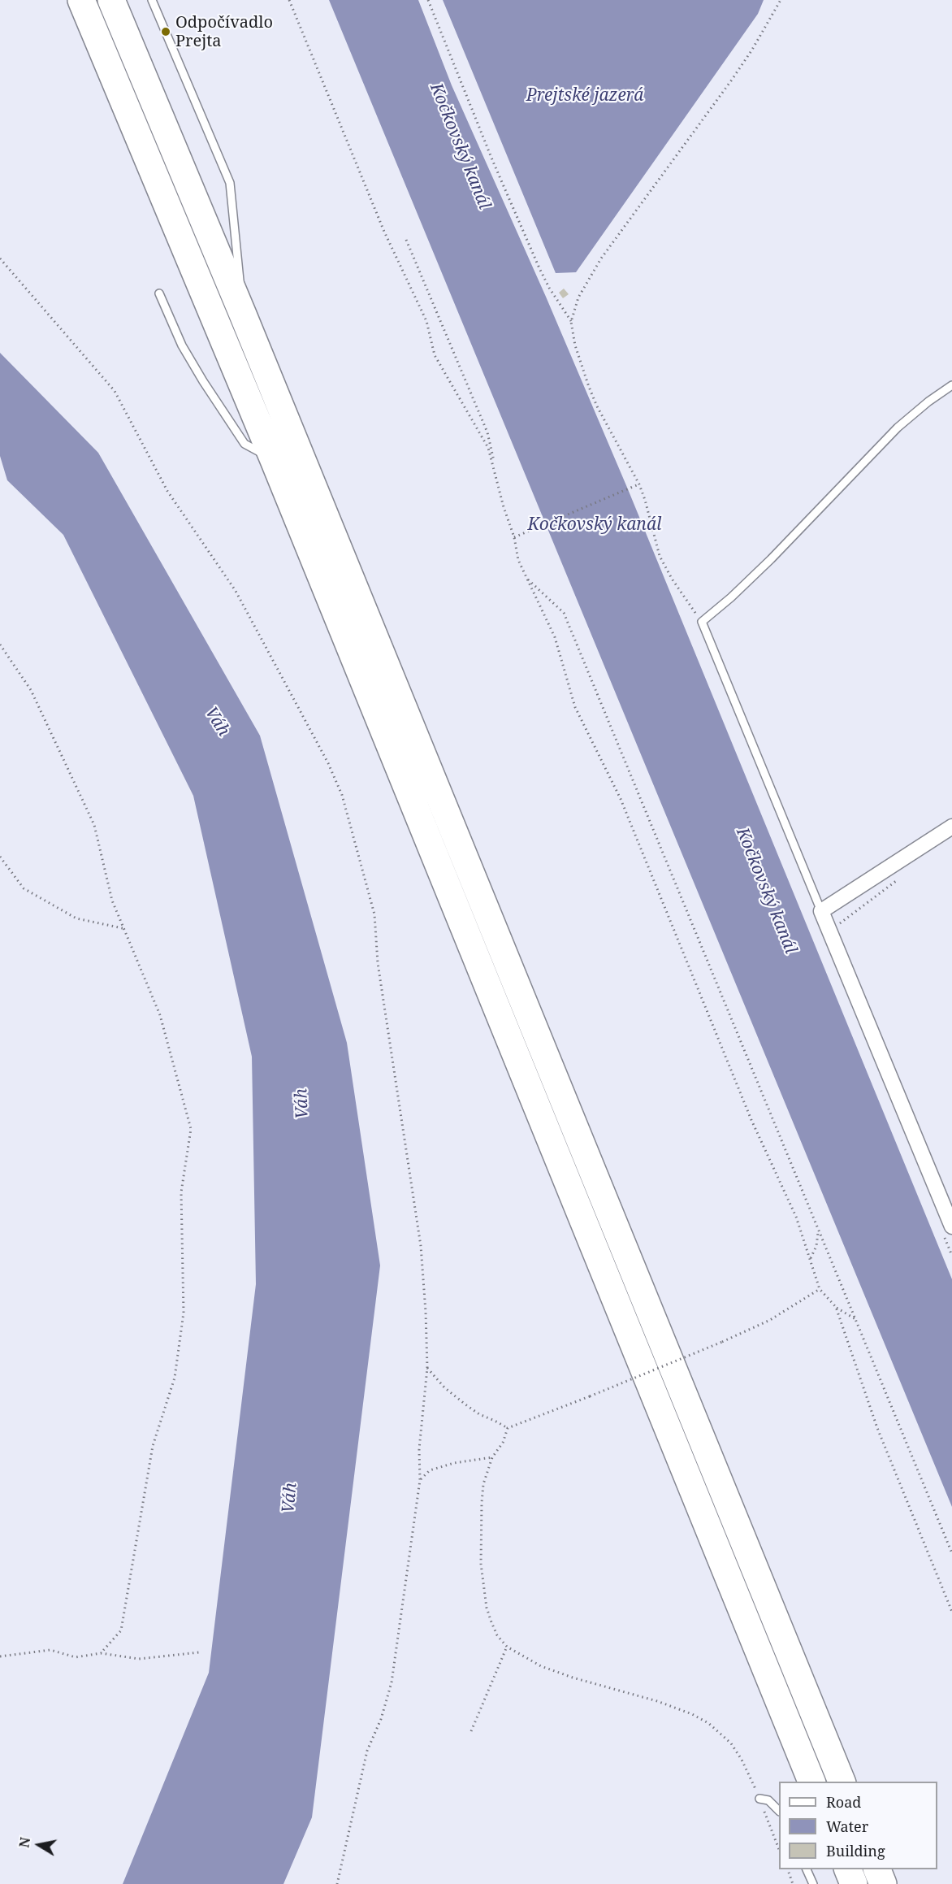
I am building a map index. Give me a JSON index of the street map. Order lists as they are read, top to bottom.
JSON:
{
  "water": ["Prejtské jazerá", "Kočkovský kanál", "Váh"],
  "places": ["Odpočívadlo Prejta"],
  "legend": ["Road", "Water", "Building"],
  "north": "left"
}
